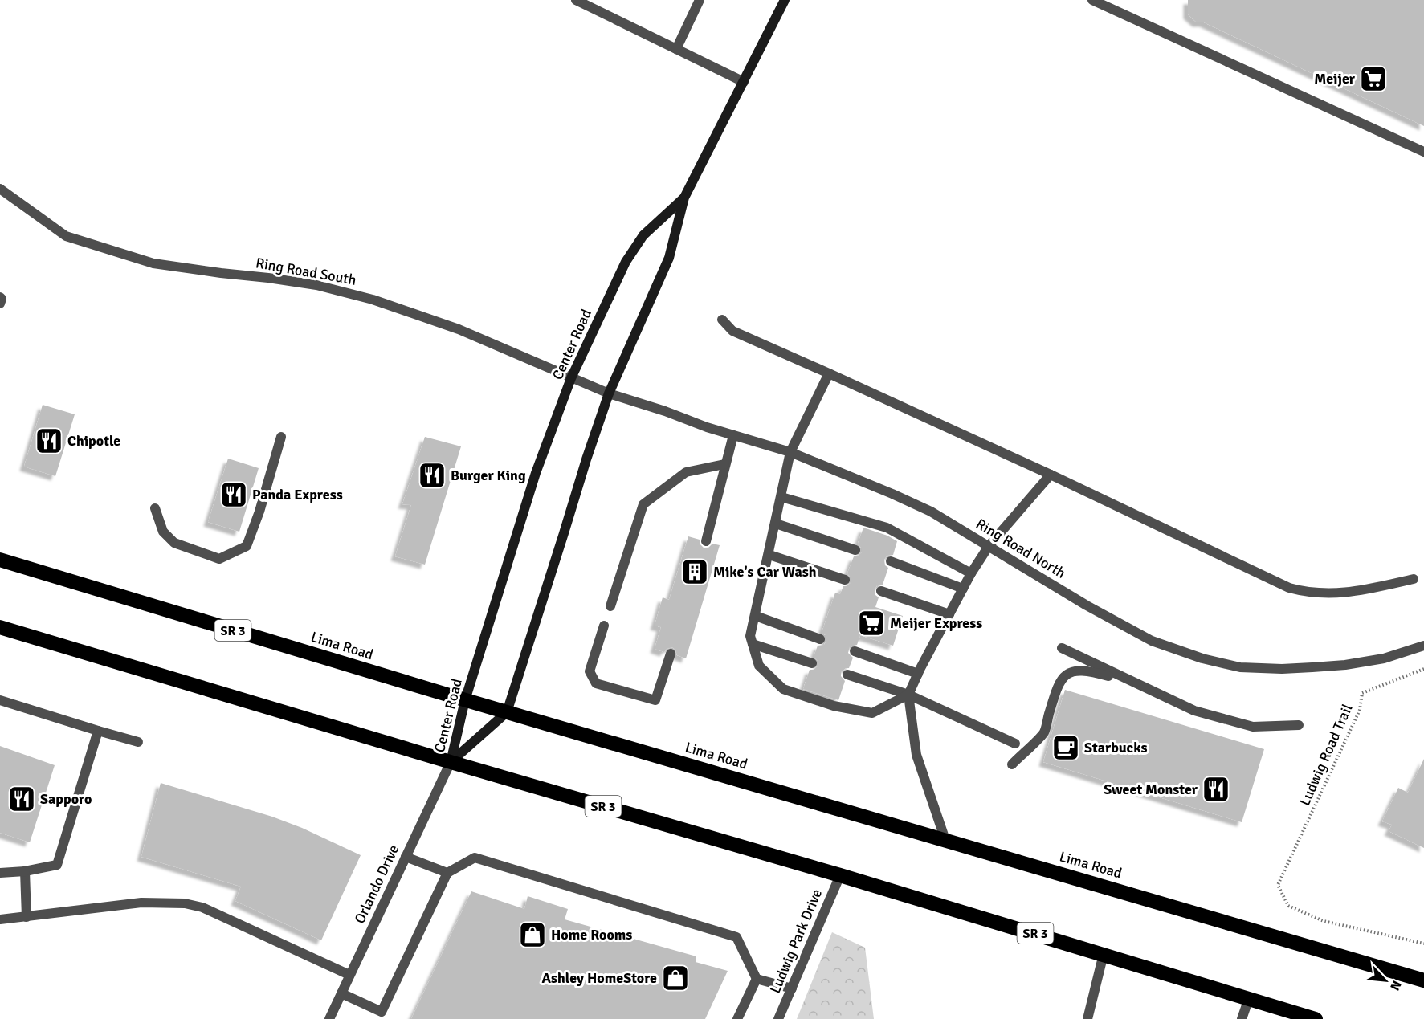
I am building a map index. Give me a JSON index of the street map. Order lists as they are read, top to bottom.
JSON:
{
  "streets": {
    "highway": ["SR 3", "Lima Road"],
    "street": [
      "Ring Road South",
      "Center Road",
      "Ring Road North",
      "Orlando Drive",
      "Ludwig Park Drive"
    ],
    "path": ["Ludwig Road Trail"]
  },
  "crossings": [
    ["Ring Road South", "Center Road"],
    ["Ring Road South", "Ring Road North"],
    ["Center Road", "Ring Road North"],
    ["Center Road", "SR 3"],
    ["Center Road", "Lima Road"],
    ["Center Road", "Orlando Drive"],
    ["SR 3", "Orlando Drive"],
    ["SR 3", "Ludwig Park Drive"]
  ],
  "places": {
    "supermarket": ["Meijer", "Meijer Express"],
    "restaurant": [
      "Chipotle",
      "Burger King",
      "Panda Express",
      "Sweet Monster",
      "Sapporo"
    ],
    "building": ["Mike's Car Wash"],
    "cafe": ["Starbucks"],
    "shop": ["Home Rooms", "Ashley HomeStore"]
  },
  "north": "bottom right"
}
